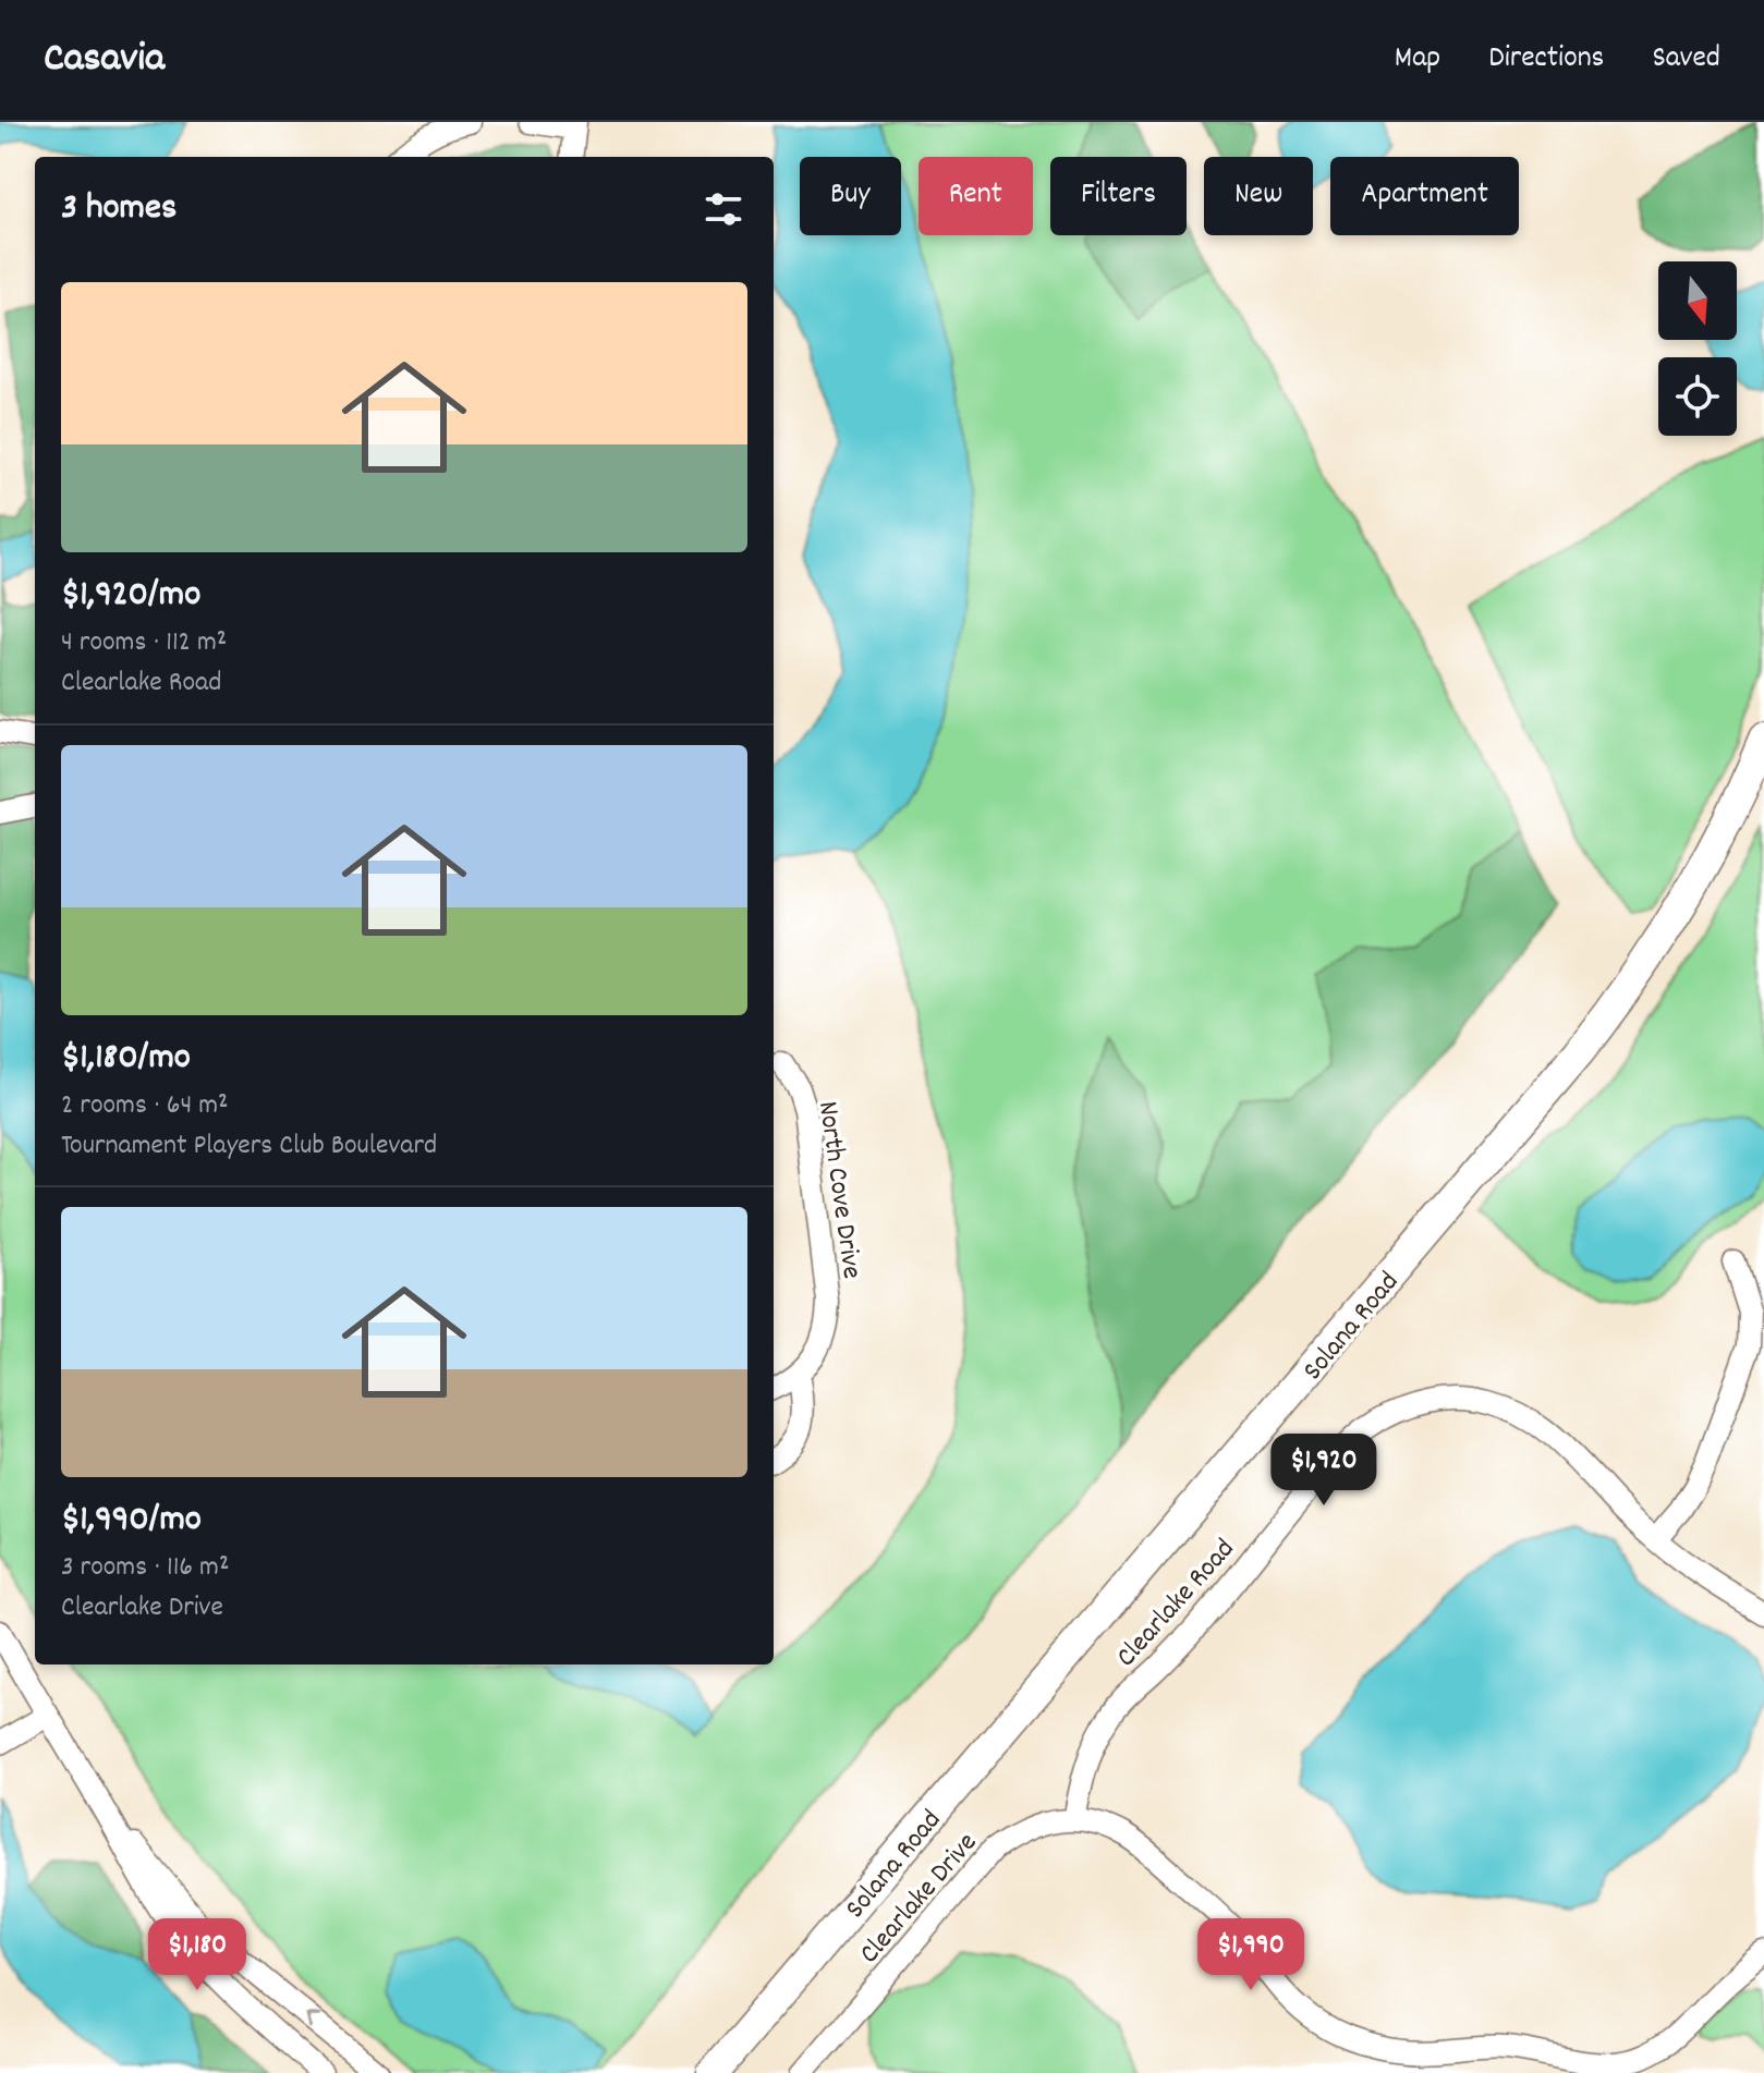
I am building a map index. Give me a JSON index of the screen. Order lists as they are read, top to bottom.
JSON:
{
  "streets": {
    "street": [
      "North Cove Drive",
      "Solana Road",
      "Clearlake Road",
      "Clearlake Drive"
    ]
  },
  "crossings": [
    ["Clearlake Road", "Clearlake Drive"]
  ],
  "north": "bottom",
  "page": {
    "header": "Casavia",
    "nav": ["Map", "Directions", "Saved"],
    "chip": [
      "Buy",
      "Rent",
      "Filters",
      "New",
      "Apartment"
    ],
    "heading": "3 homes",
    "list": [
      {
        "name": "$1,920/mo",
        "note": "4 rooms · 112 m² · Clearlake Road"
      },
      {
        "name": "$1,180/mo",
        "note": "2 rooms · 64 m² · Tournament Players Club Boulevard"
      },
      {
        "name": "$1,990/mo",
        "note": "3 rooms · 116 m² · Clearlake Drive"
      }
    ],
    "price": ["$1,920", "$1,180", "$1,990"]
  }
}
